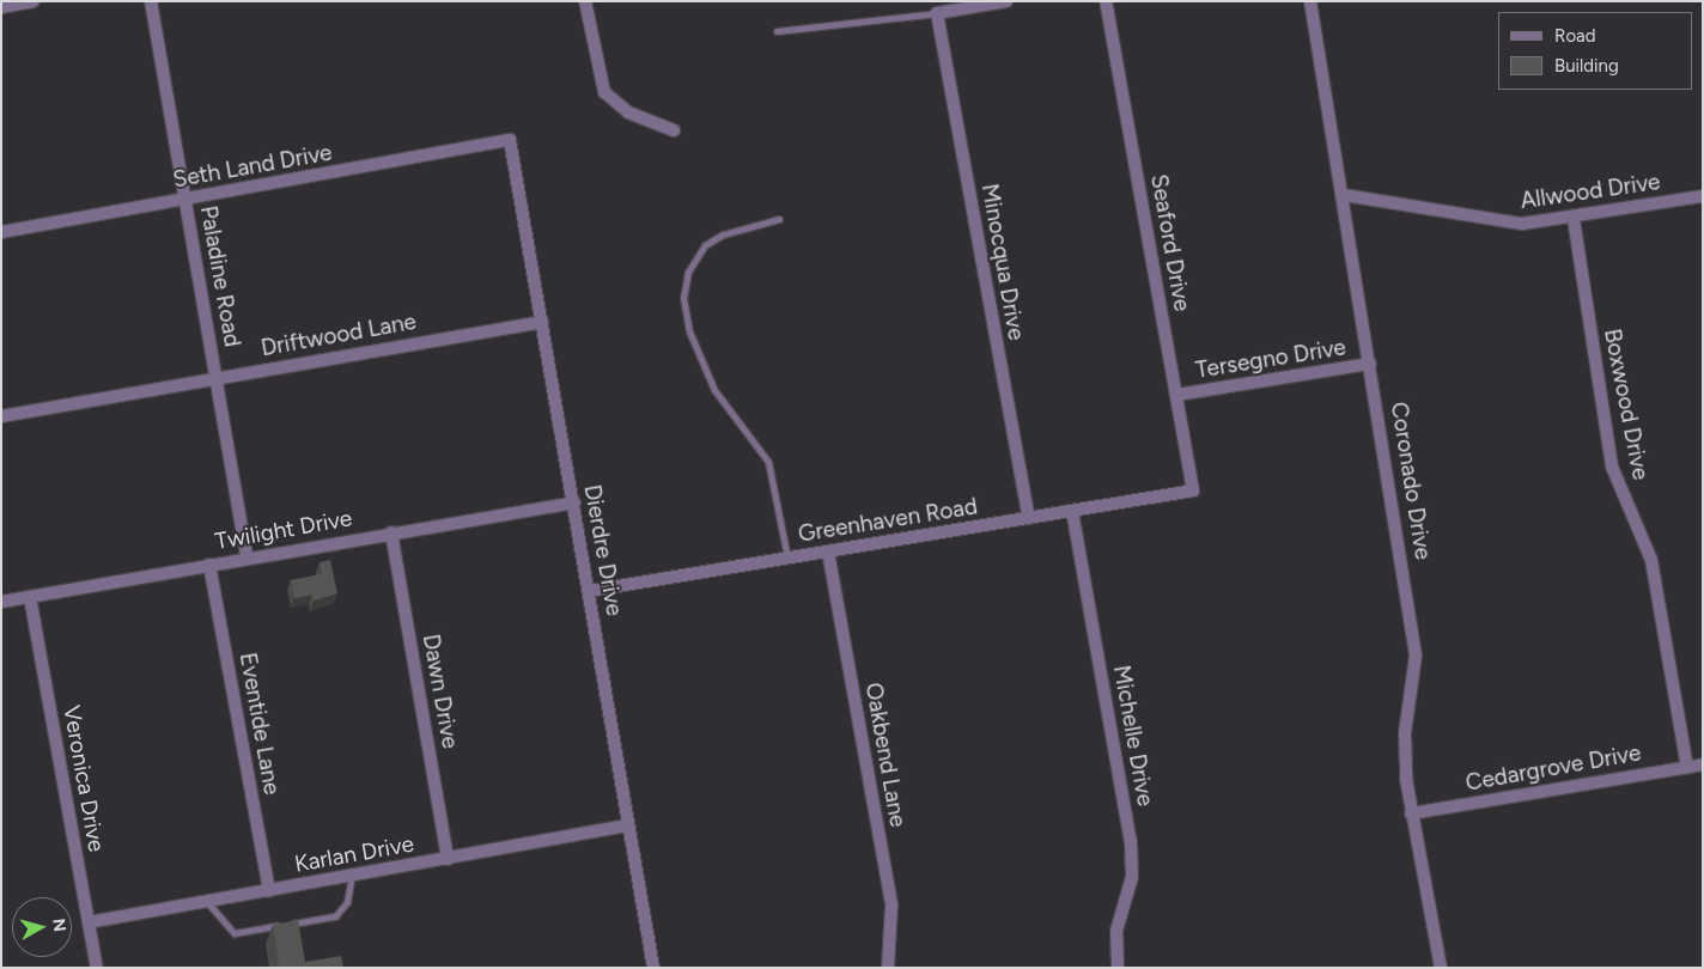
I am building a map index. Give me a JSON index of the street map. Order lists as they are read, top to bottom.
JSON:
{
  "streets": {
    "street": [
      "Seth Land Drive",
      "Allwood Drive",
      "Seaford Drive",
      "Minocqua Drive",
      "Paladine Road",
      "Driftwood Lane",
      "Tersegno Drive",
      "Boxwood Drive",
      "Coronado Drive",
      "Greenhaven Road",
      "Twilight Drive",
      "Dierdre Drive",
      "Dawn Drive",
      "Eventide Lane",
      "Michelle Drive",
      "Oakbend Lane",
      "Cedargrove Drive",
      "Veronica Drive",
      "Karlan Drive"
    ]
  },
  "crossings": [
    ["Seth Land Drive", "Paladine Road"],
    ["Seth Land Drive", "Dierdre Drive"],
    ["Allwood Drive", "Boxwood Drive"],
    ["Allwood Drive", "Coronado Drive"],
    ["Seaford Drive", "Tersegno Drive"],
    ["Seaford Drive", "Greenhaven Road"],
    ["Minocqua Drive", "Greenhaven Road"],
    ["Paladine Road", "Driftwood Lane"],
    ["Paladine Road", "Twilight Drive"],
    ["Driftwood Lane", "Dierdre Drive"],
    ["Tersegno Drive", "Coronado Drive"],
    ["Boxwood Drive", "Cedargrove Drive"],
    ["Coronado Drive", "Cedargrove Drive"],
    ["Greenhaven Road", "Dierdre Drive"],
    ["Greenhaven Road", "Michelle Drive"],
    ["Greenhaven Road", "Oakbend Lane"],
    ["Twilight Drive", "Dierdre Drive"],
    ["Twilight Drive", "Dawn Drive"],
    ["Twilight Drive", "Eventide Lane"],
    ["Twilight Drive", "Veronica Drive"],
    ["Dierdre Drive", "Karlan Drive"],
    ["Dawn Drive", "Karlan Drive"],
    ["Eventide Lane", "Karlan Drive"],
    ["Veronica Drive", "Karlan Drive"]
  ],
  "legend": ["Road", "Building"],
  "north": "right"
}
